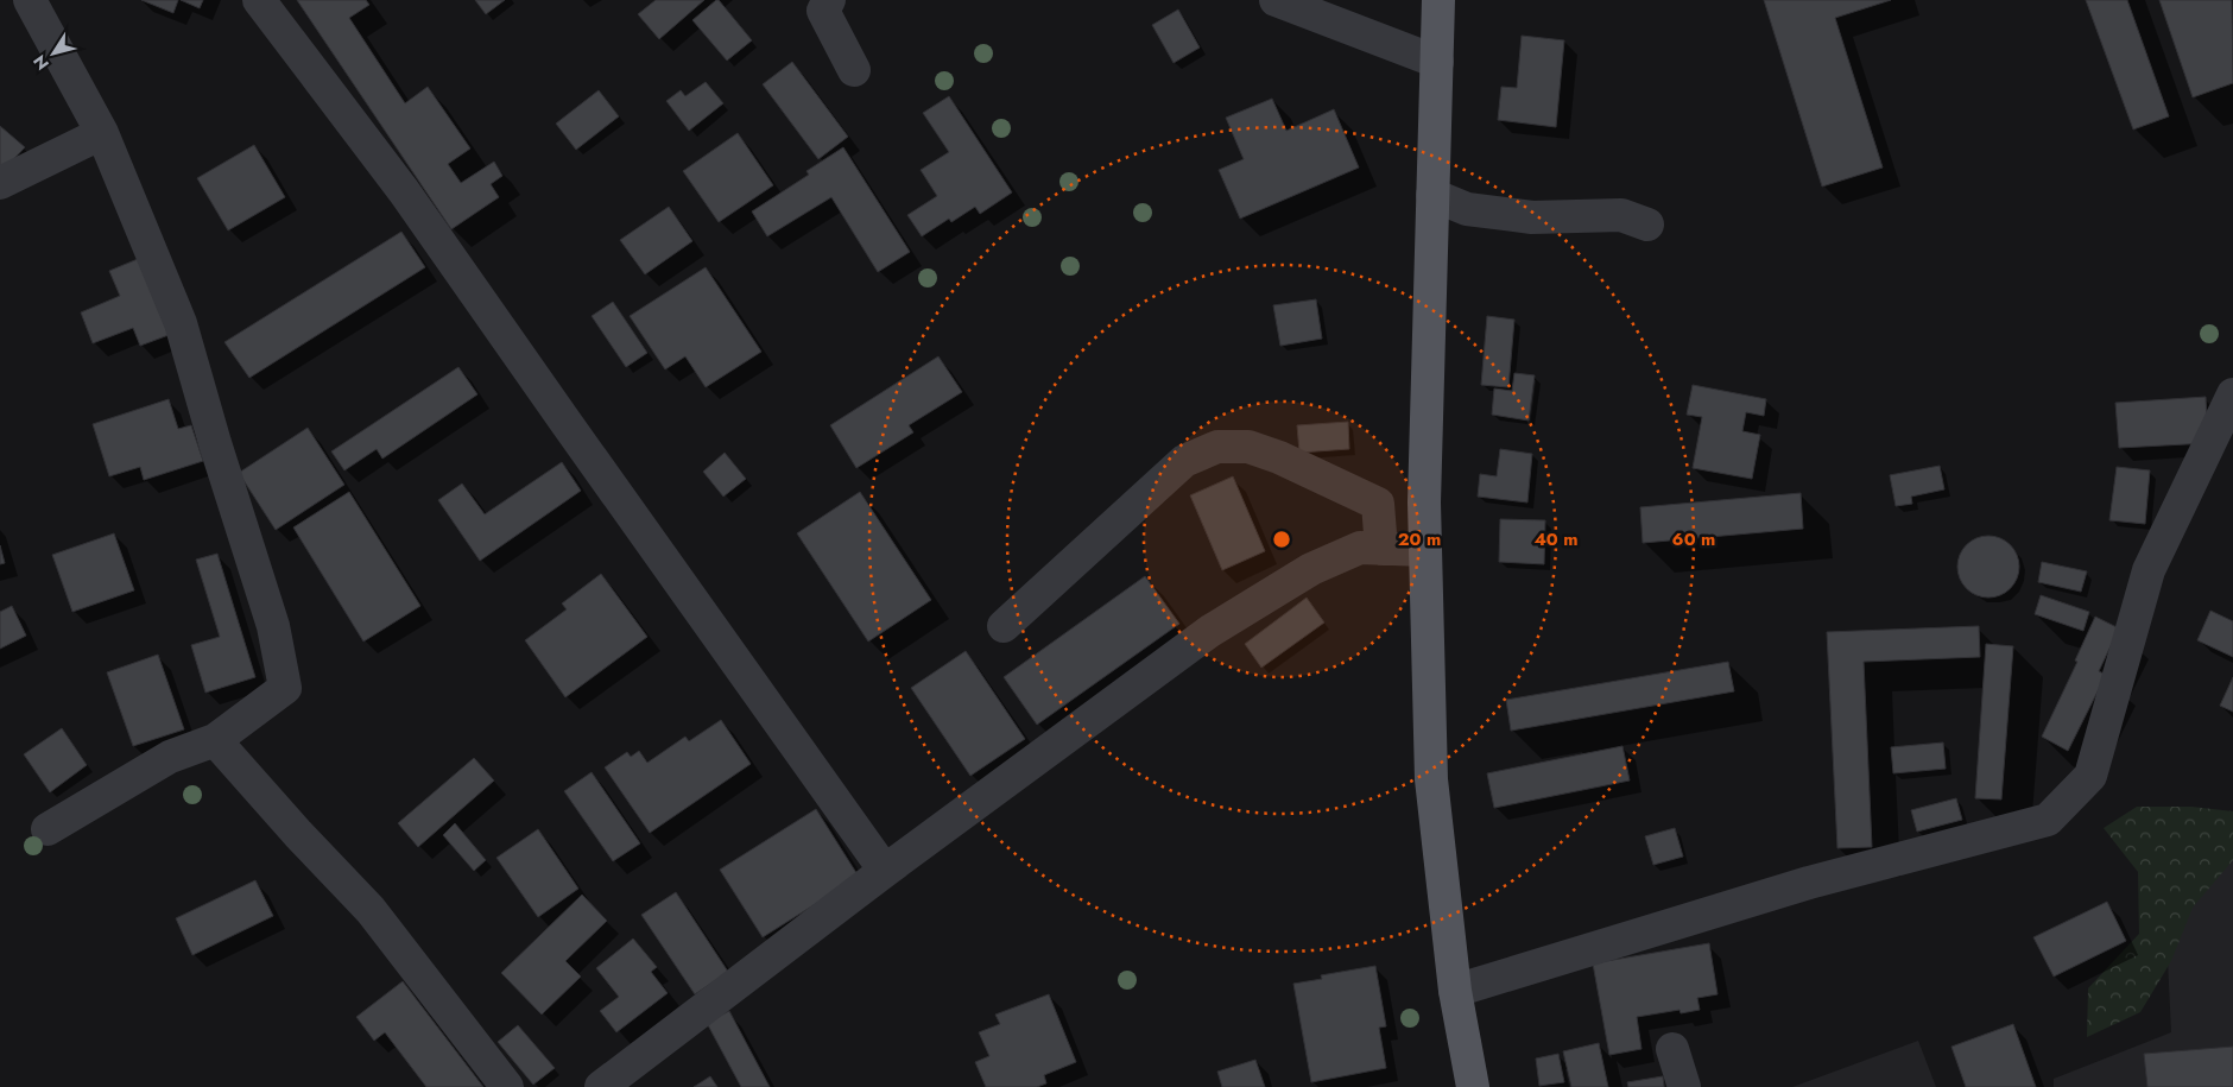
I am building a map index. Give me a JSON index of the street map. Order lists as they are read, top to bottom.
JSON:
{
  "north": "bottom left",
  "rings": ["20 m", "40 m", "60 m"]
}
